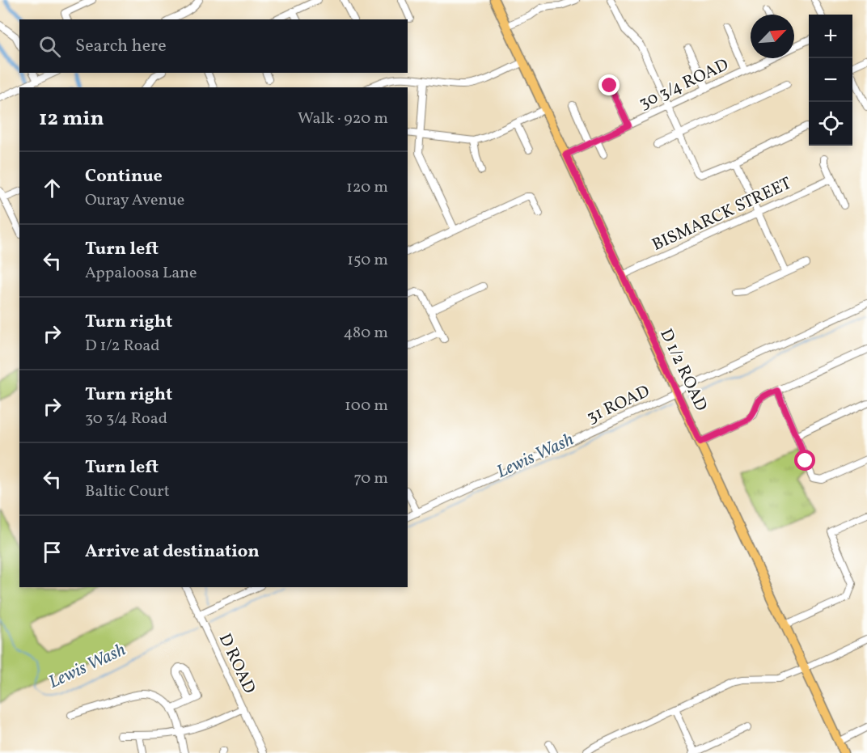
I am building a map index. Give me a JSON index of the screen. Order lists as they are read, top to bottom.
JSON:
{
  "streets": {
    "main road": ["D 1/2 ROAD"],
    "street": [
      "30 3/4 ROAD",
      "BISMARCK STREET",
      "31 ROAD",
      "D ROAD"
    ]
  },
  "crossings": [
    ["30 3/4 ROAD", "D 1/2 ROAD"],
    ["BISMARCK STREET", "D 1/2 ROAD"],
    ["D 1/2 ROAD", "31 ROAD"]
  ],
  "water": ["Lewis Wash"],
  "north": "top right",
  "page": {
    "map_buttons": ["+", "−"],
    "search": "Search here",
    "heading": ["12 min", "Walk · 920 m"],
    "list": [
      ["Continue", "Ouray Avenue", "120 m"],
      ["Turn left", "Appaloosa Lane", "150 m"],
      ["Turn right", "D 1/2 Road", "480 m"],
      ["Turn right", "30 3/4 Road", "100 m"],
      ["Turn left", "Baltic Court", "70 m"],
      "Arrive at destination"
    ]
  }
}
